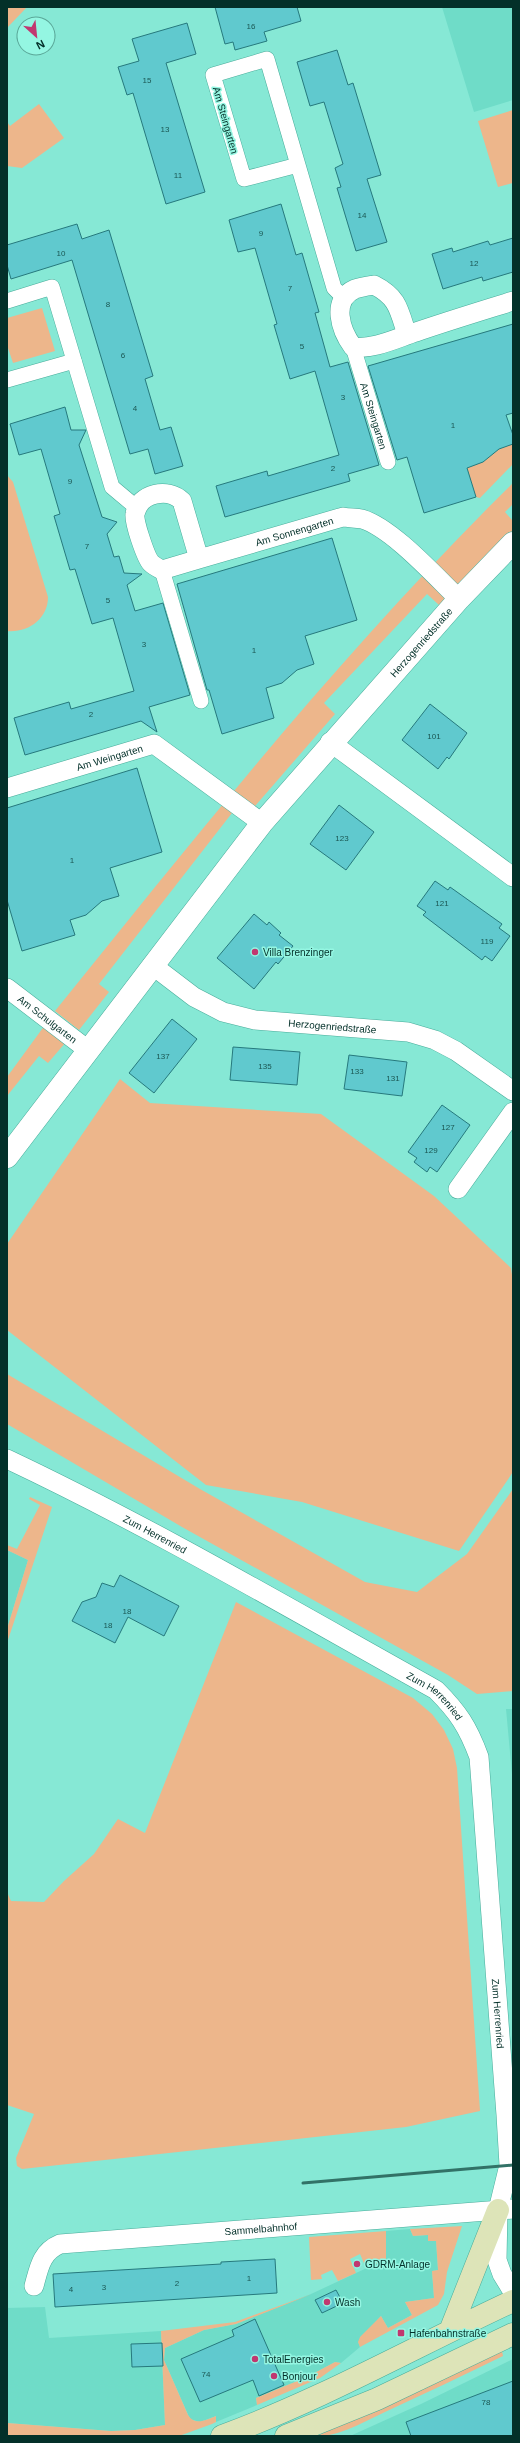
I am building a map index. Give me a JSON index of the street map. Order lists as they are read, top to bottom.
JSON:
{
  "streets": {
    "street": [
      "Am Steingarten",
      "Am Sonnengarten",
      "Herzogenriedstraße",
      "Am Weingarten",
      "Am Schulgarten",
      "Zum Herrenried",
      "Sammelbahnhof"
    ]
  },
  "crossings": [
    ["Am Sonnengarten", "Herzogenriedstraße"],
    ["Herzogenriedstraße", "Am Weingarten"],
    ["Herzogenriedstraße", "Am Schulgarten"],
    ["Zum Herrenried", "Sammelbahnhof"]
  ],
  "places": {
    "other": [
      "Villa Brenzinger",
      "GDRM-Anlage",
      "Wash",
      "TotalEnergies",
      "Bonjour"
    ],
    "transit": ["Hafenbahnstraße"]
  },
  "house_numbers": [
    "16",
    "15",
    "13",
    "11",
    "14",
    "9",
    "10",
    "12",
    "7",
    "8",
    "5",
    "6",
    "3",
    "4",
    "1",
    "2",
    "9",
    "7",
    "5",
    "3",
    "1",
    "2",
    "101",
    "123",
    "1",
    "121",
    "119",
    "137",
    "135",
    "133",
    "131",
    "127",
    "129",
    "18",
    "18",
    "1",
    "2",
    "3",
    "4",
    "74",
    "78"
  ],
  "north": "bottom right"
}
